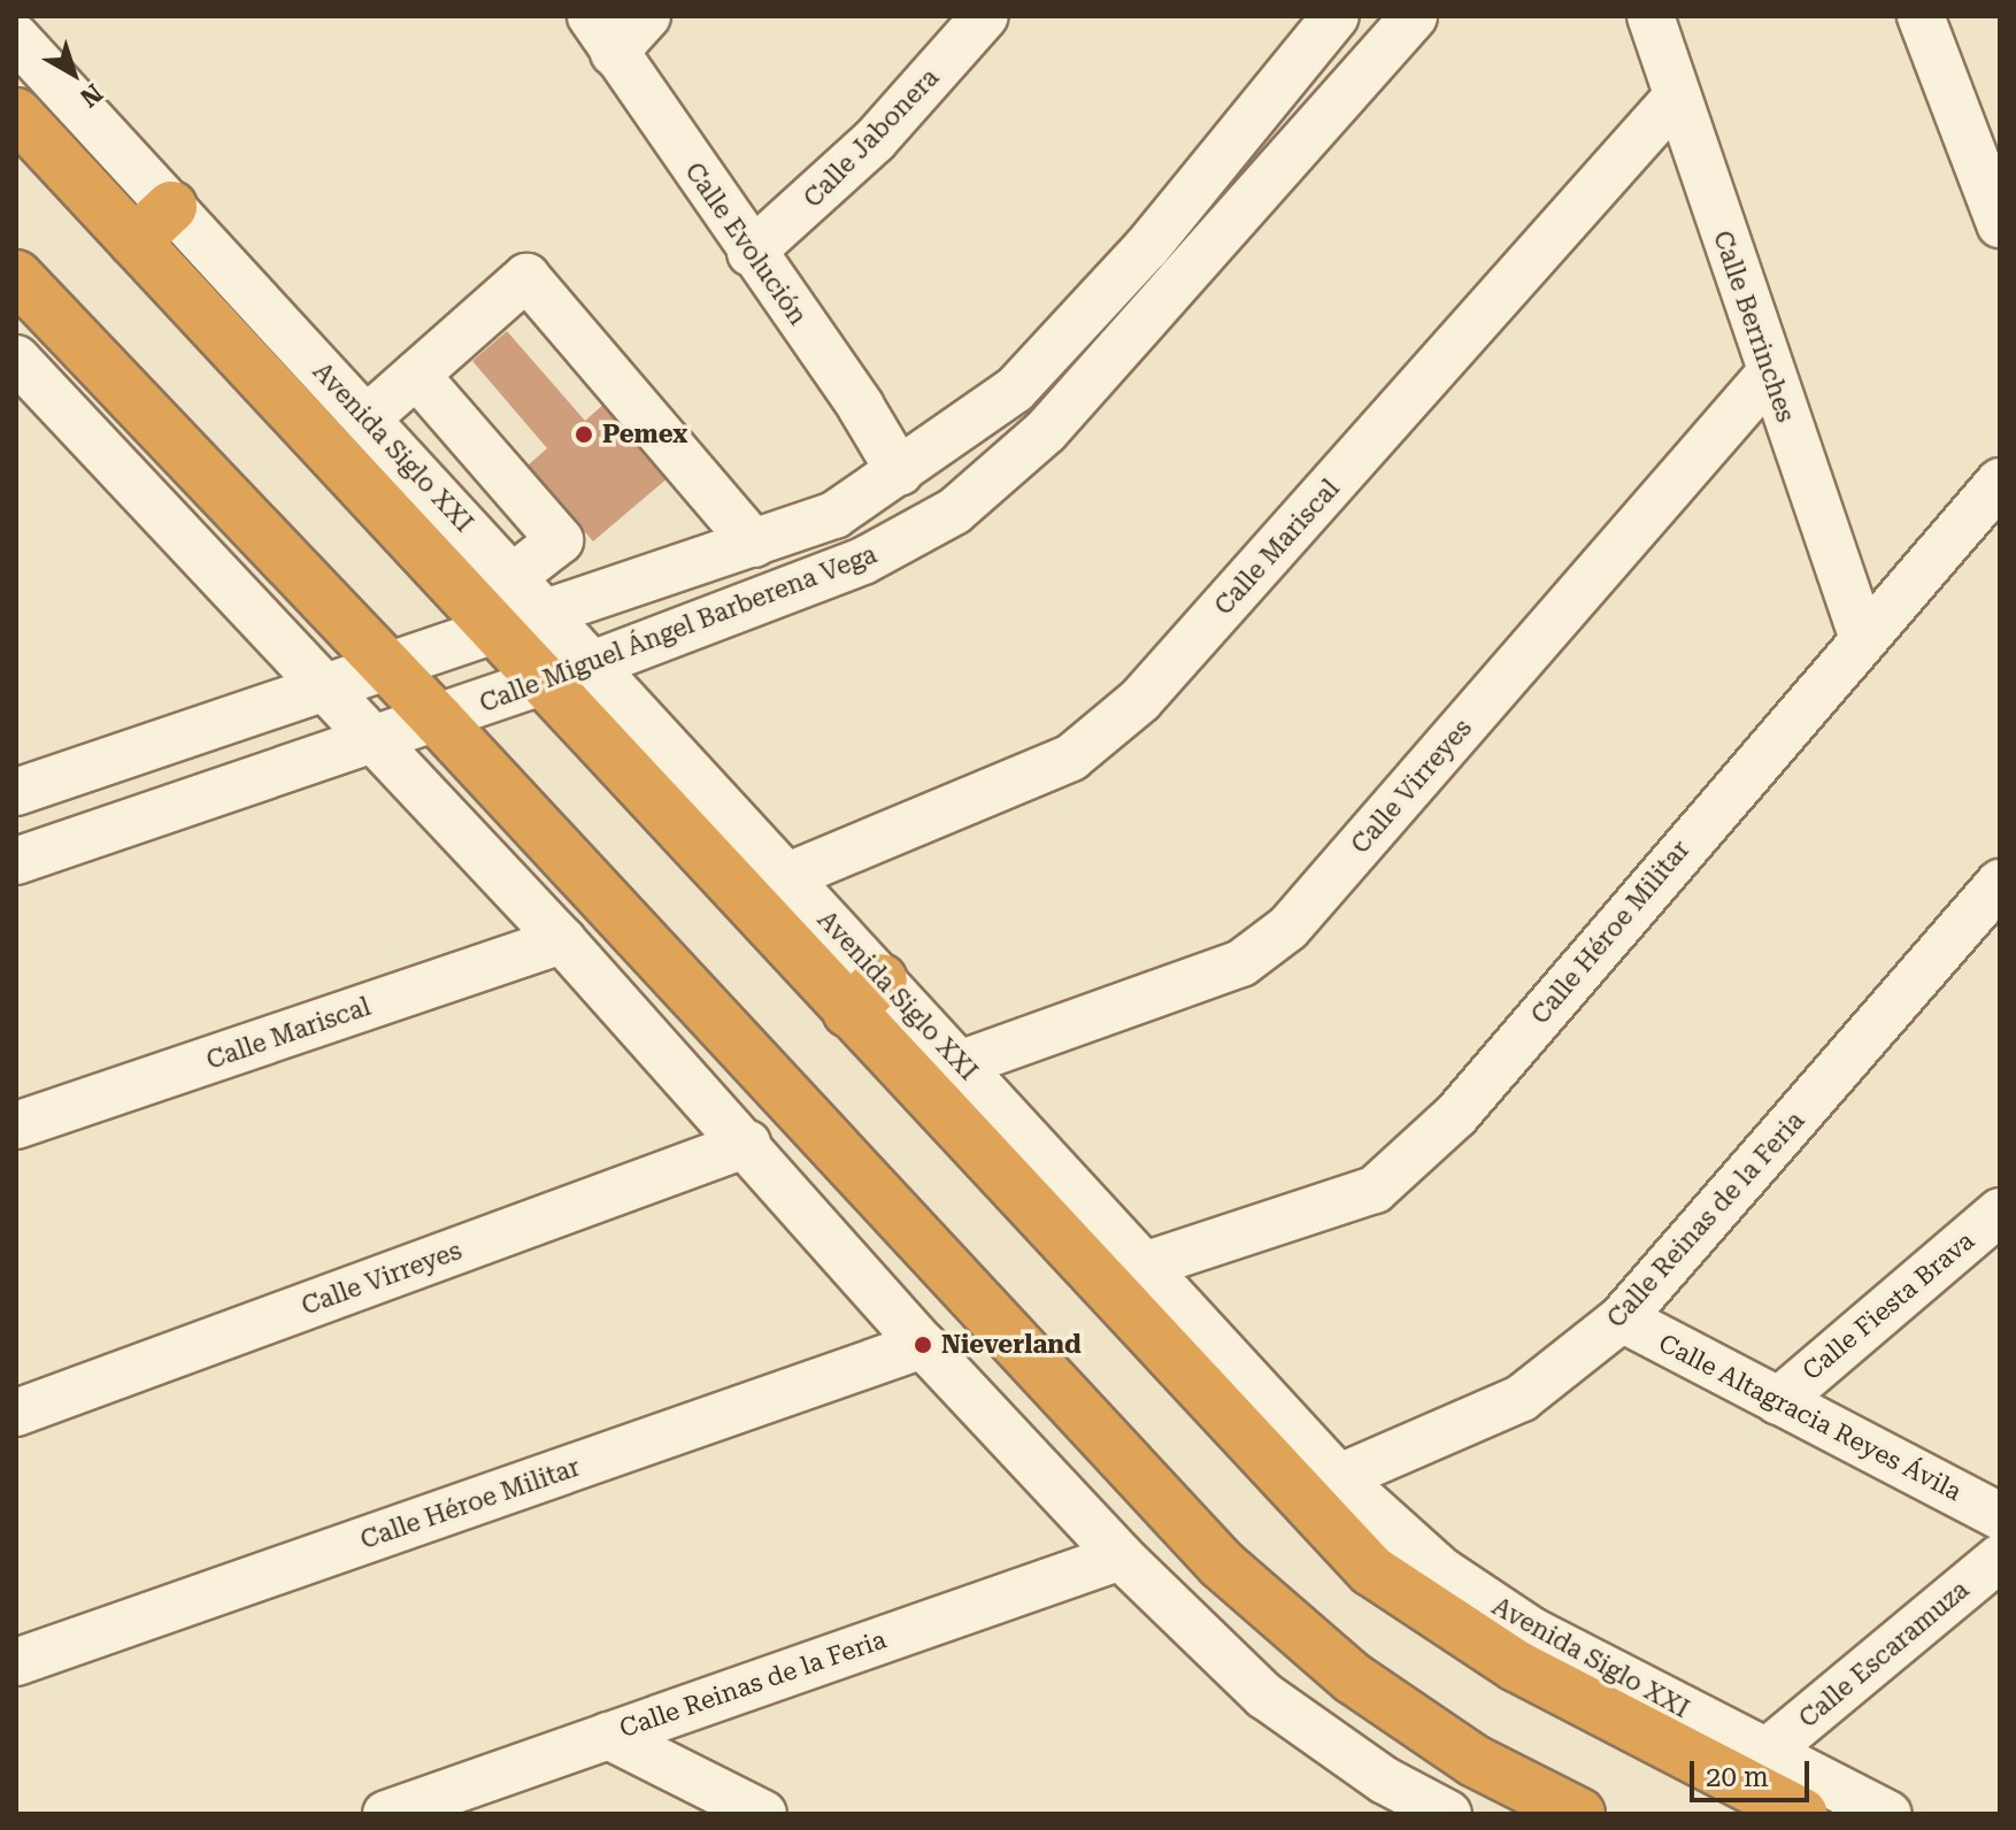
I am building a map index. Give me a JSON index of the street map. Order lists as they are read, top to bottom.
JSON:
{
  "streets": {
    "highway": ["Avenida Siglo XXI"],
    "street": [
      "Calle Jabonera",
      "Calle Evolución",
      "Calle Berrinches",
      "Calle Mariscal",
      "Calle Miguel Ángel Barberena Vega",
      "Calle Virreyes",
      "Calle Héroe Militar",
      "Calle Reinas de la Feria",
      "Calle Fiesta Brava",
      "Calle Altagracia Reyes Ávila",
      "Calle Escaramuza"
    ]
  },
  "crossings": [
    ["Calle Jabonera", "Calle Evolución"],
    ["Calle Evolución", "Calle Miguel Ángel Barberena Vega"],
    ["Calle Berrinches", "Calle Mariscal"],
    ["Calle Berrinches", "Calle Virreyes"],
    ["Calle Berrinches", "Calle Héroe Militar"],
    ["Avenida Siglo XXI", "Calle Mariscal"],
    ["Avenida Siglo XXI", "Calle Miguel Ángel Barberena Vega"],
    ["Avenida Siglo XXI", "Calle Virreyes"],
    ["Avenida Siglo XXI", "Calle Héroe Militar"],
    ["Avenida Siglo XXI", "Calle Reinas de la Feria"],
    ["Avenida Siglo XXI", "Calle Escaramuza"],
    ["Calle Reinas de la Feria", "Calle Altagracia Reyes Ávila"],
    ["Calle Fiesta Brava", "Calle Altagracia Reyes Ávila"]
  ],
  "places": ["Pemex", "Nieverland"],
  "scale_bar": "20 m",
  "north": "bottom right"
}
